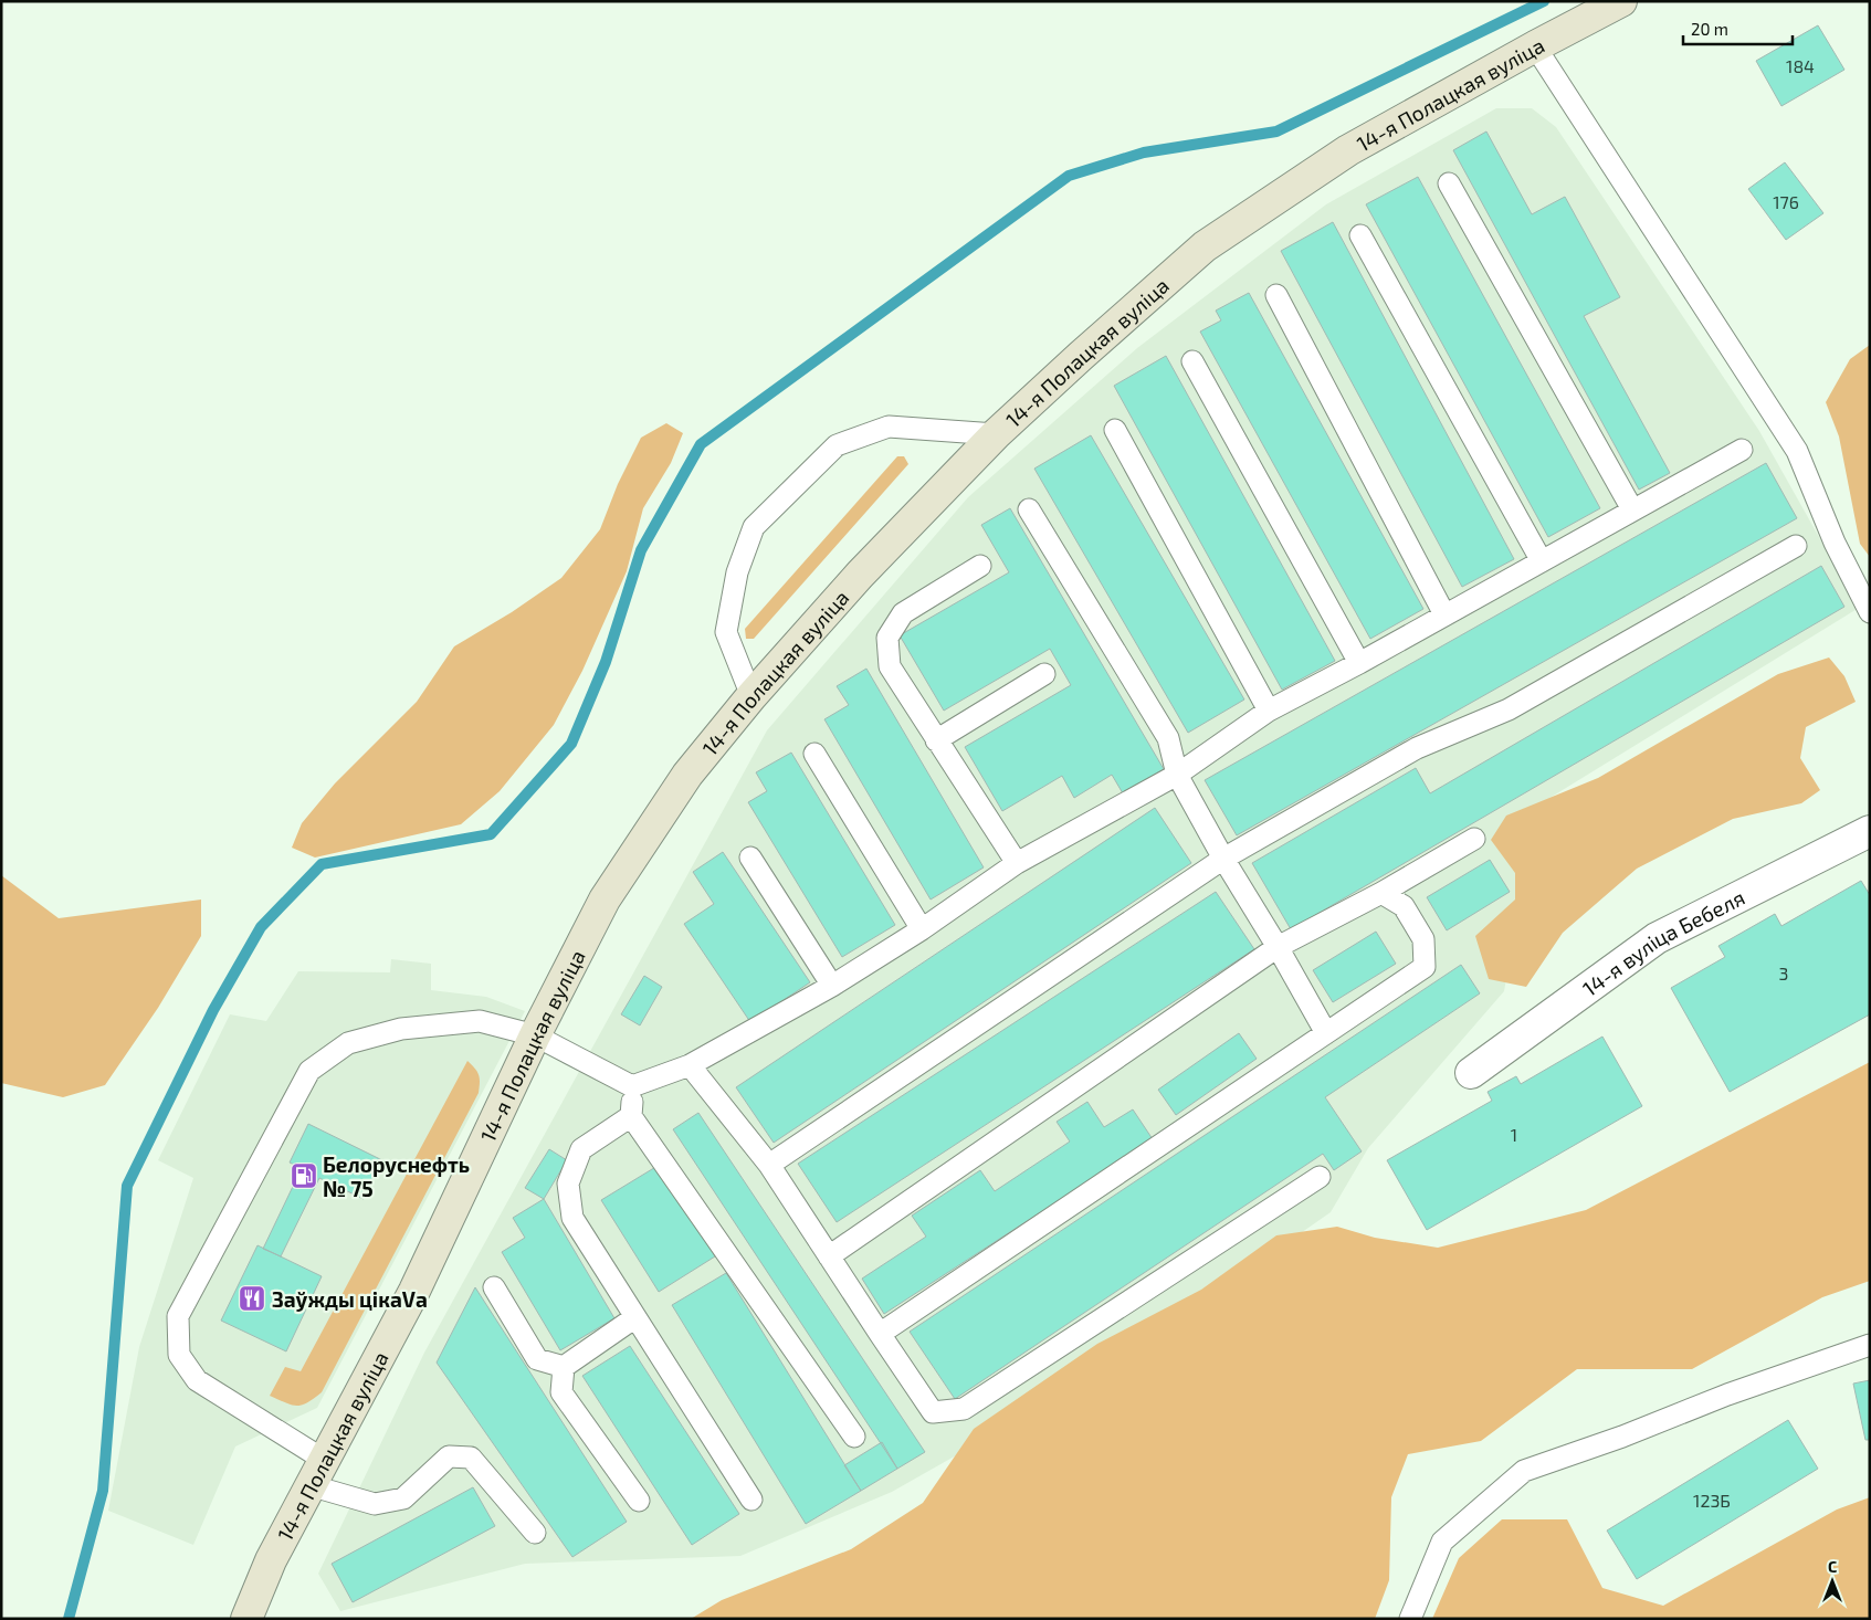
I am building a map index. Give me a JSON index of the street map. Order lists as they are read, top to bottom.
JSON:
{
  "streets": {
    "main road": ["14-я Полацкая вуліца"],
    "street": ["14-я вуліца Бебеля"]
  },
  "places": {
    "fuel station": ["Белоруснефть № 75"],
    "restaurant": ["Заўжды цікаVа"]
  },
  "house_numbers": [
    "184",
    "176",
    "3",
    "1",
    "123Б"
  ],
  "scale_bar": "20 m",
  "north": "top"
}
